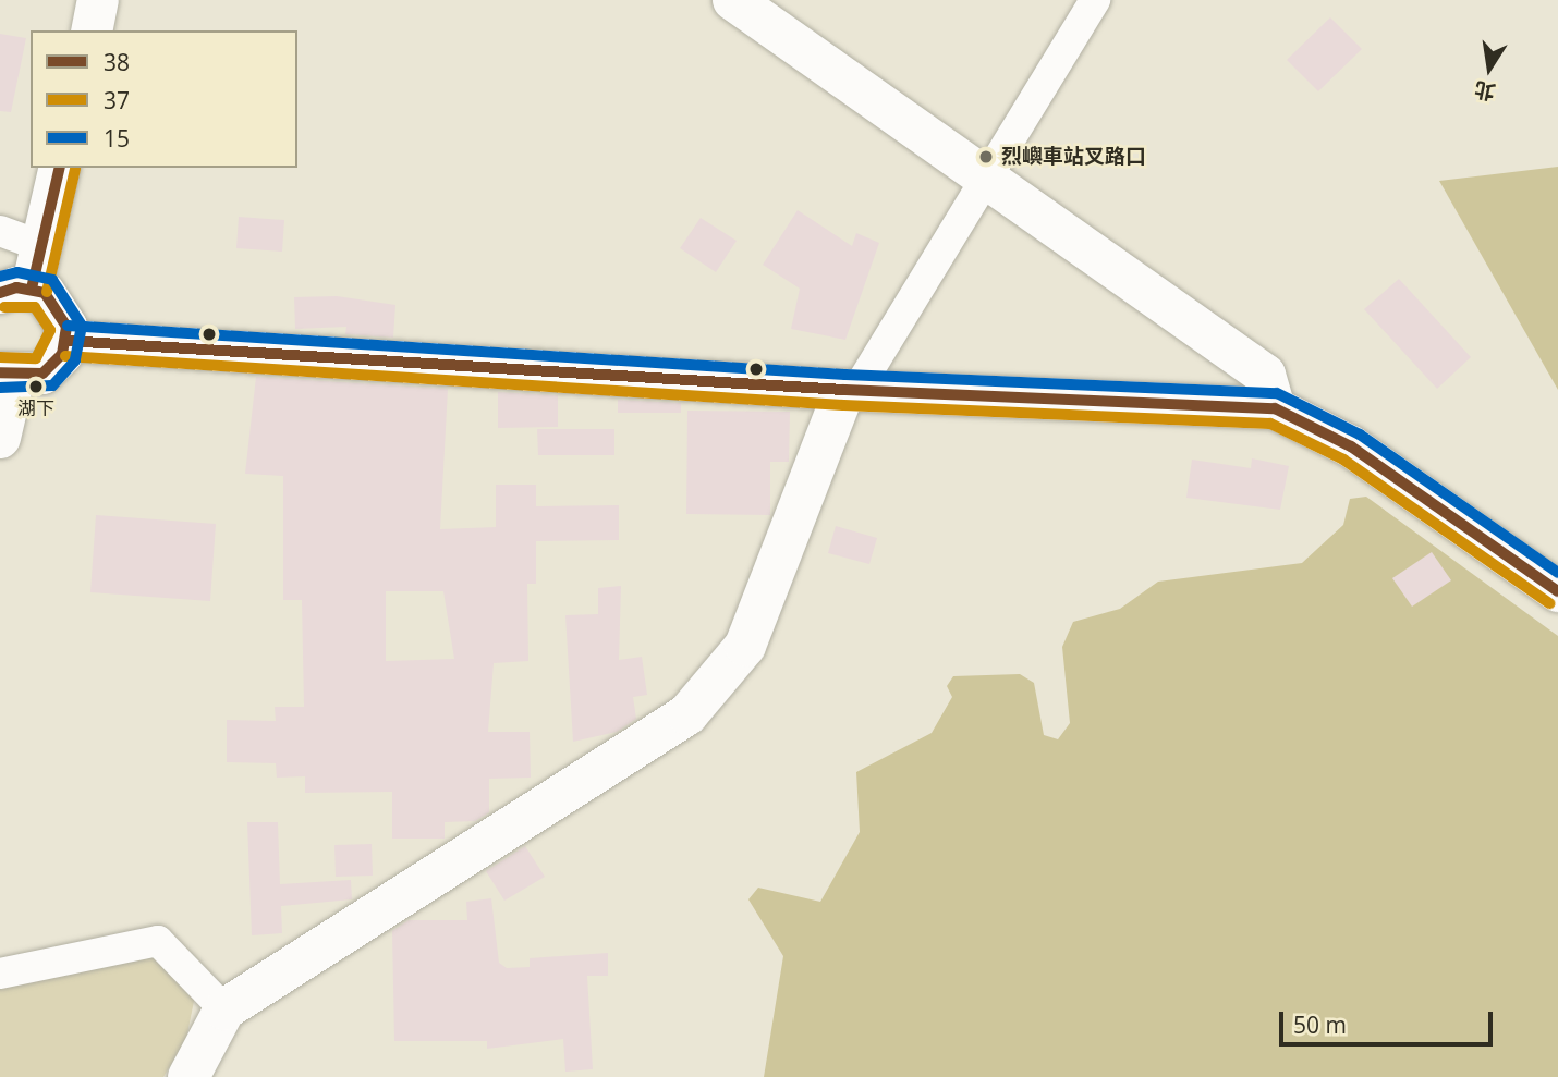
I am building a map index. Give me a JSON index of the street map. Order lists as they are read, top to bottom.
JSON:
{
  "places": ["烈嶼車站叉路口", "湖下"],
  "lines": ["transit line 38", "transit line 37", "transit line 15"],
  "legend": ["38", "37", "15"],
  "scale_bar": "50 m",
  "north": "bottom"
}
